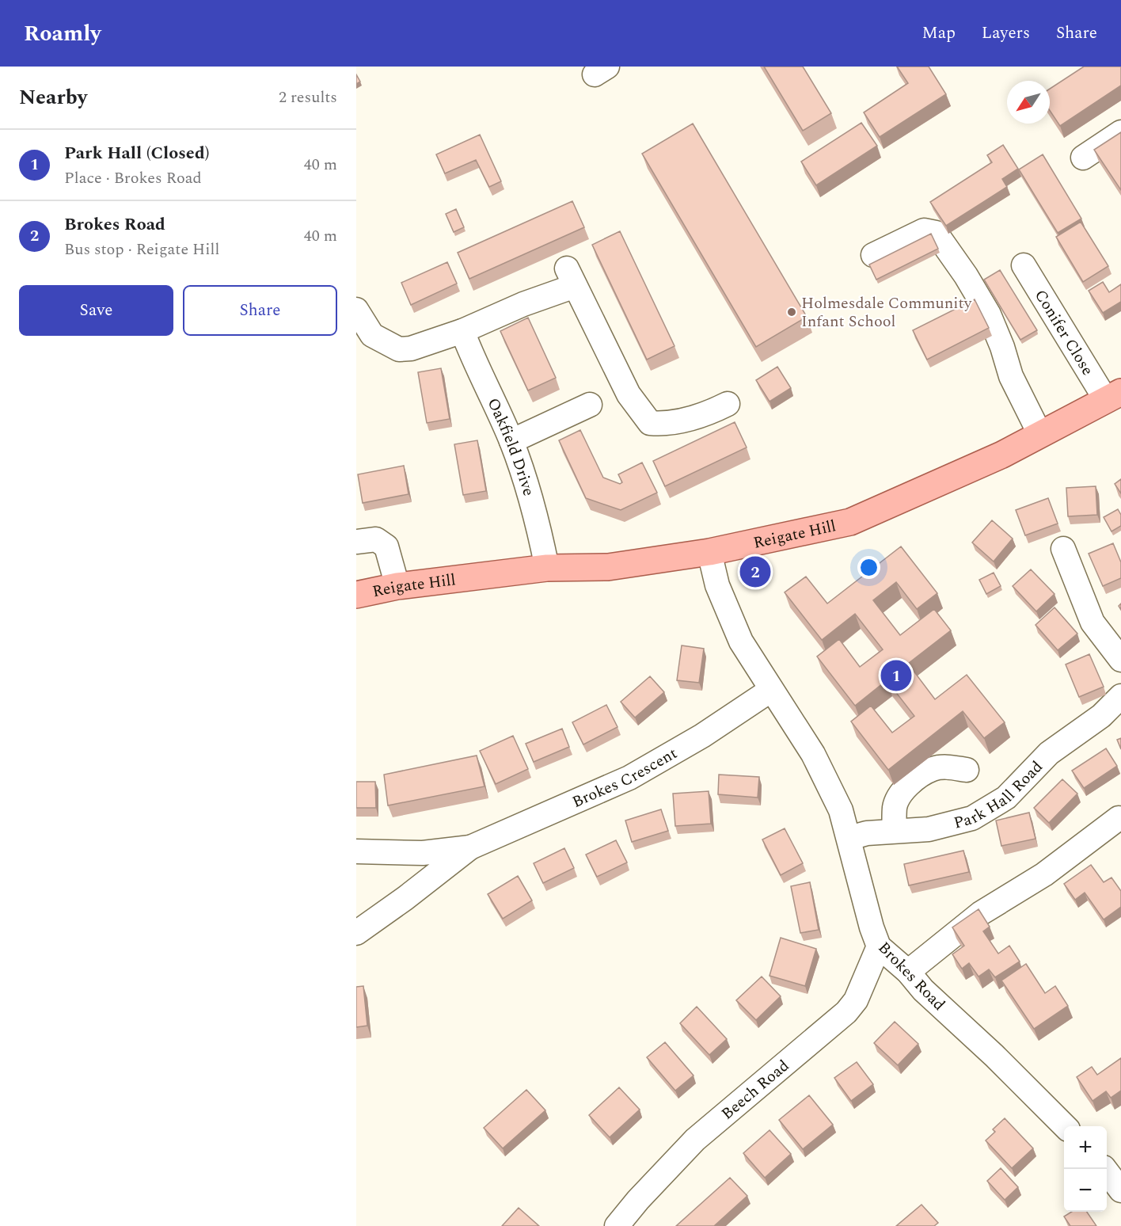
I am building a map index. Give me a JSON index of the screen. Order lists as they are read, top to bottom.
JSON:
{
  "streets": {
    "main road": ["Reigate Hill"],
    "street": [
      "Conifer Close",
      "Oakfield Drive",
      "Brokes Crescent",
      "Park Hall Road",
      "Brokes Road",
      "Beech Road"
    ]
  },
  "crossings": [
    ["Conifer Close", "Reigate Hill"],
    ["Oakfield Drive", "Reigate Hill"],
    ["Reigate Hill", "Brokes Road"],
    ["Brokes Crescent", "Brokes Road"],
    ["Park Hall Road", "Brokes Road"],
    ["Brokes Road", "Beech Road"]
  ],
  "places": ["Holmesdale Community Infant School"],
  "north": "bottom left",
  "page": {
    "header": "Roamly",
    "nav": ["Map", "Layers", "Share"],
    "heading": ["Nearby", "2 results"],
    "list": [
      {
        "mark": "1",
        "name": "Park Hall (Closed)",
        "note": "Place · Brokes Road",
        "value": "40 m"
      },
      {
        "mark": "2",
        "name": "Brokes Road",
        "note": "Bus stop · Reigate Hill",
        "value": "40 m"
      }
    ],
    "buttons": ["Save", "Share"],
    "pins": ["2", "1"],
    "map_buttons": ["+", "−"]
  }
}
